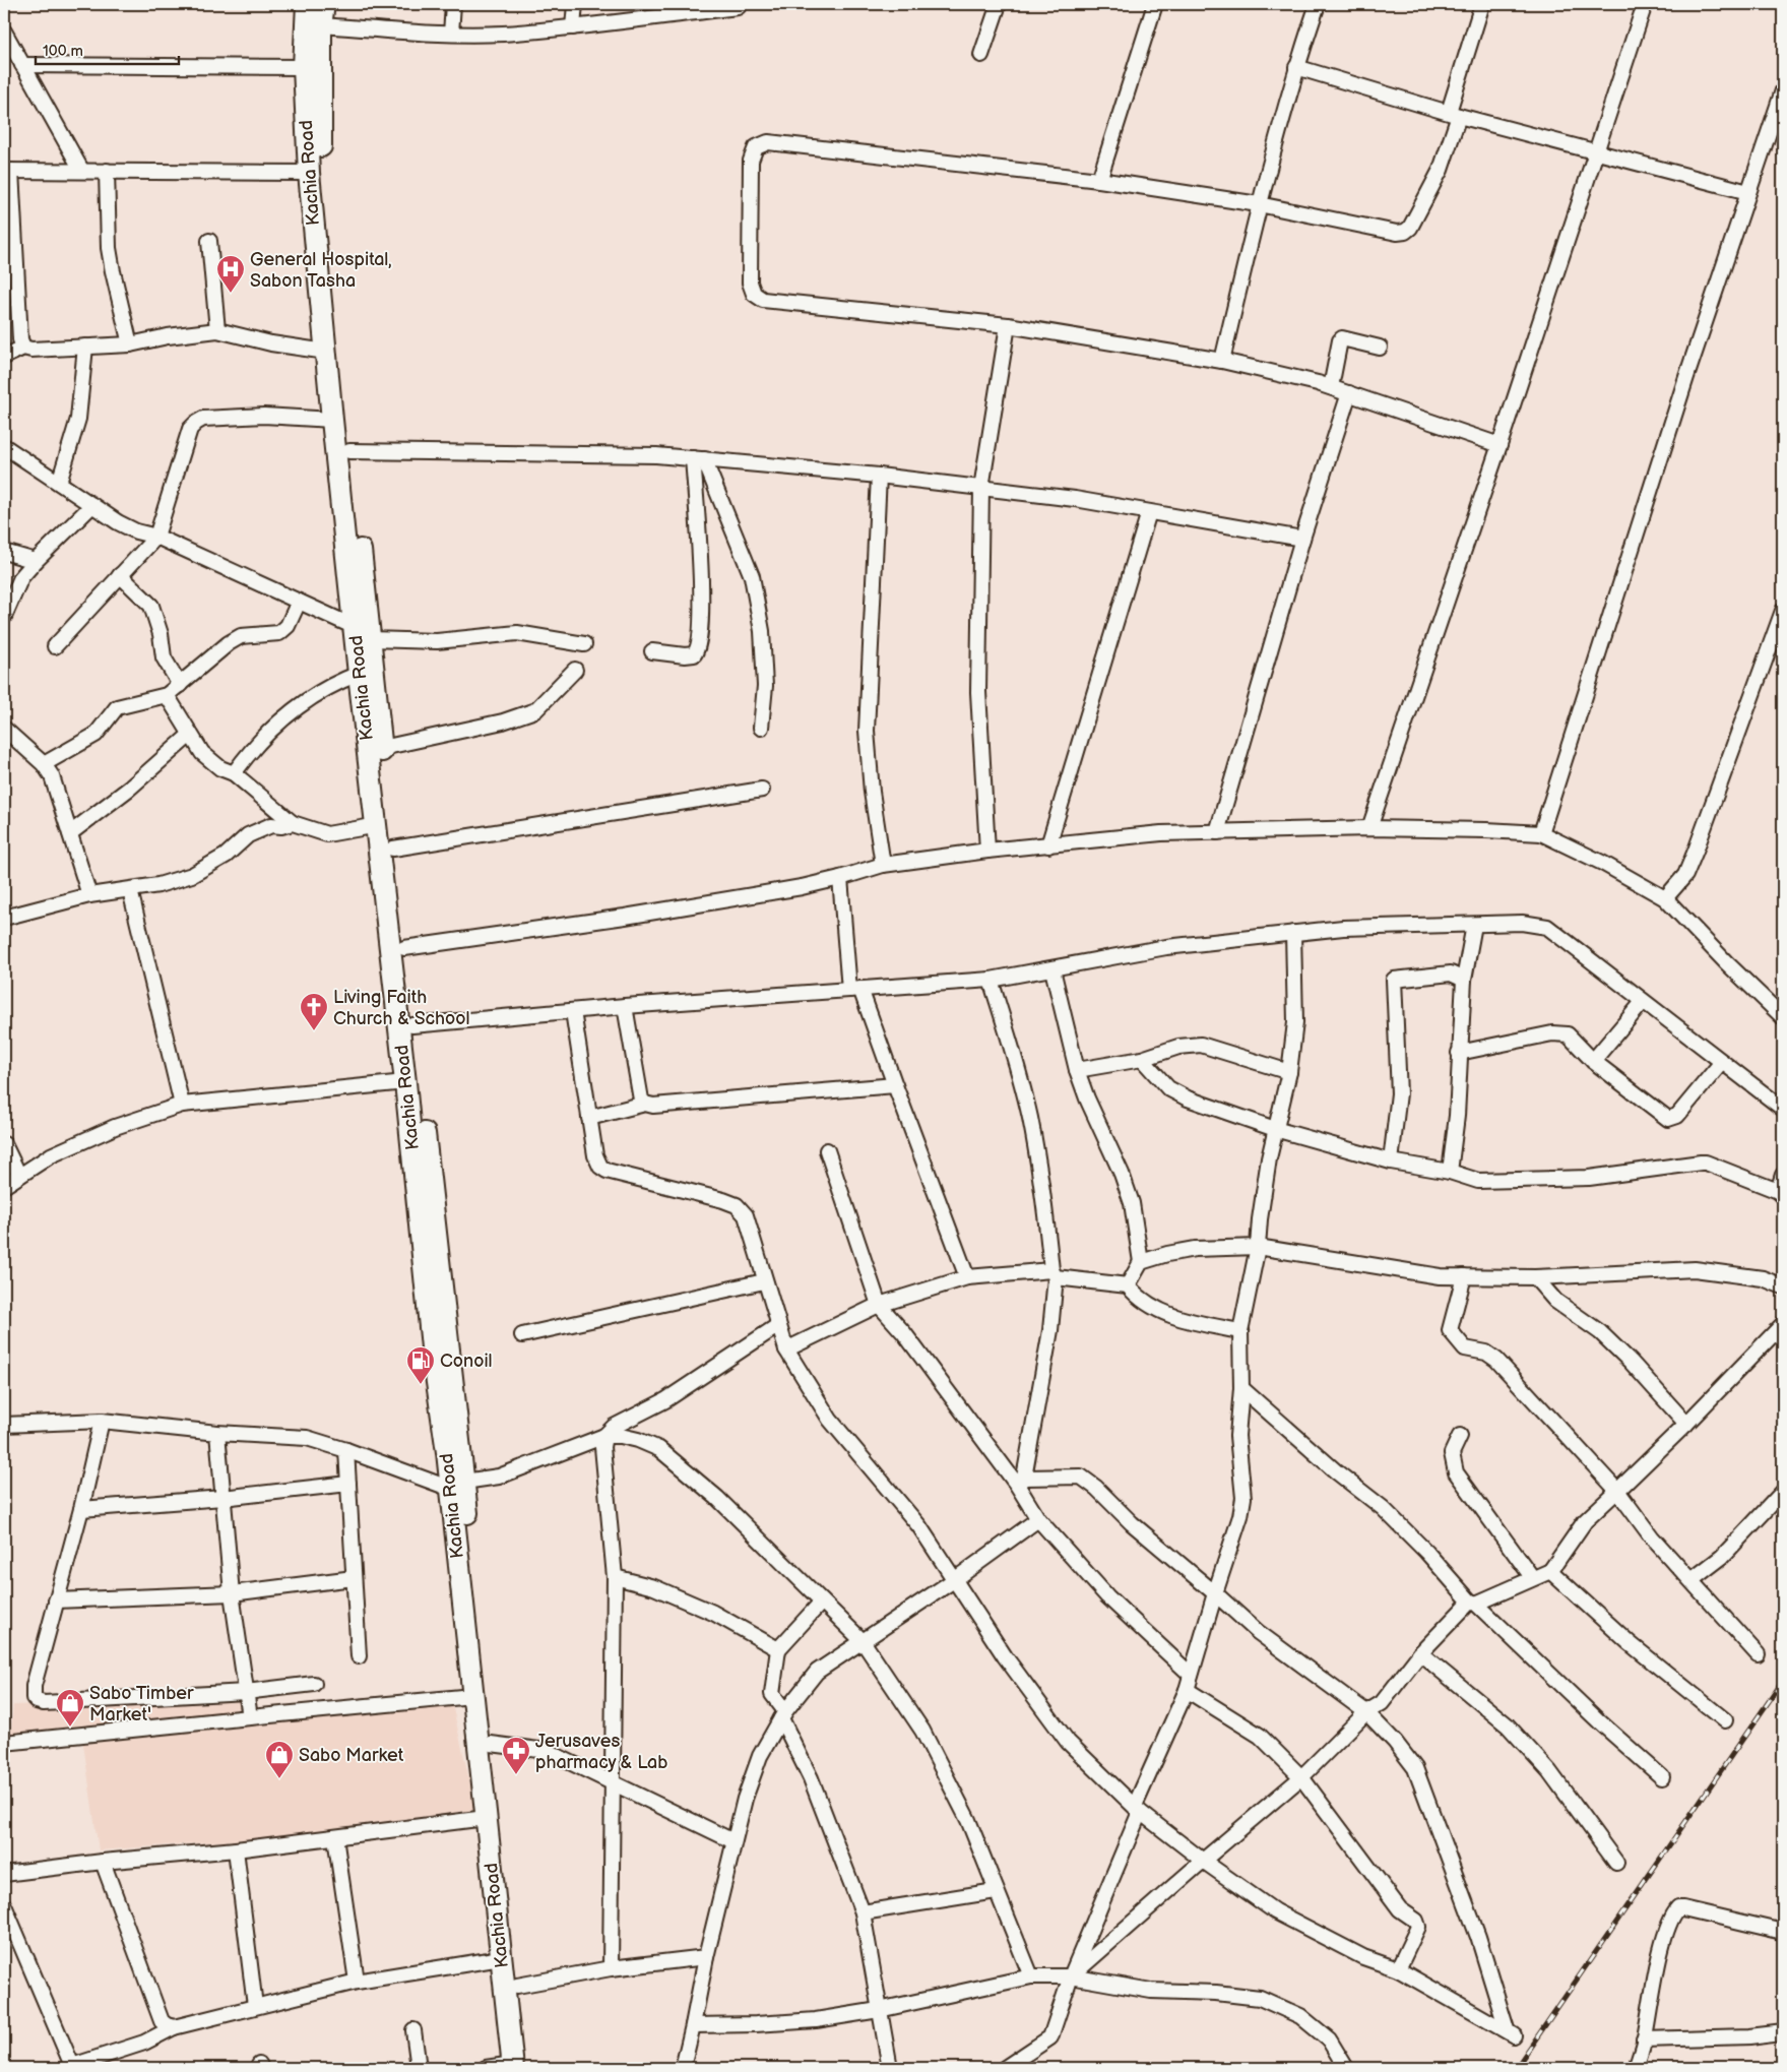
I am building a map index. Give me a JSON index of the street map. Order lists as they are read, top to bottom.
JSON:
{
  "streets": {
    "highway": ["Kachia Road"]
  },
  "places": {
    "hospital": ["General Hospital, Sabon Tasha"],
    "church": ["Living Faith Church & School"],
    "fuel station": ["Conoil"],
    "shop": ["Sabo Timber Market'", "Sabo Market"],
    "pharmacy": ["Jerusaves pharmacy & Lab"]
  },
  "scale_bar": "100 m"
}
